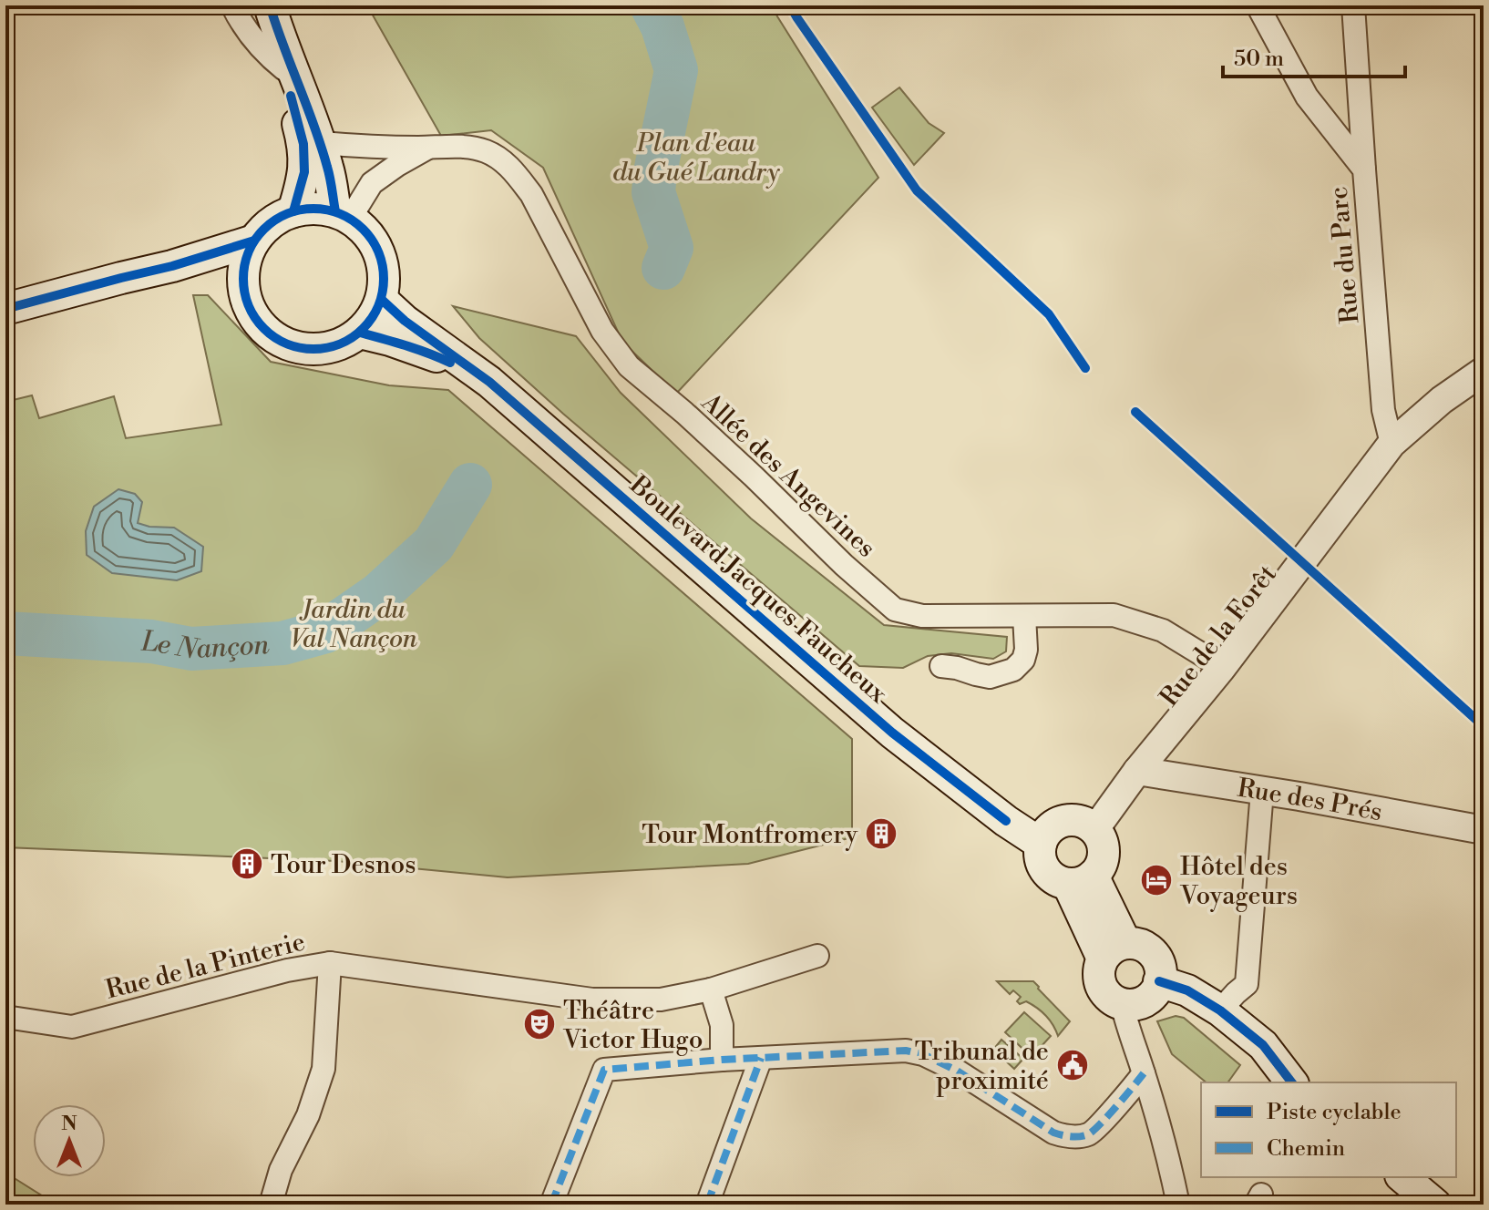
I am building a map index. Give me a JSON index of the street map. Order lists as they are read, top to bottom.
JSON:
{
  "streets": {
    "main road": ["Boulevard Jacques Faucheux"],
    "street": [
      "Rue du Parc",
      "Allée des Angevines",
      "Rue de la Forêt",
      "Rue des Prés",
      "Rue de la Pinterie"
    ]
  },
  "crossings": [
    ["Rue du Parc", "Rue de la Forêt"],
    ["Allée des Angevines", "Boulevard Jacques Faucheux"],
    ["Allée des Angevines", "Rue de la Forêt"],
    ["Boulevard Jacques Faucheux", "Rue de la Forêt"],
    ["Rue de la Forêt", "Rue des Prés"]
  ],
  "water": ["Le Nançon"],
  "parks": ["Plan d'eau du Gué Landry", "Jardin du Val Nançon"],
  "places": {
    "building": ["Tour Montfromery", "Tour Desnos"],
    "hotel": ["Hôtel des Voyageurs"],
    "theatre": ["Théâtre Victor Hugo"],
    "public building": ["Tribunal de proximité"]
  },
  "legend": ["Piste cyclable", "Chemin"],
  "scale_bar": "50 m",
  "north": "top"
}
